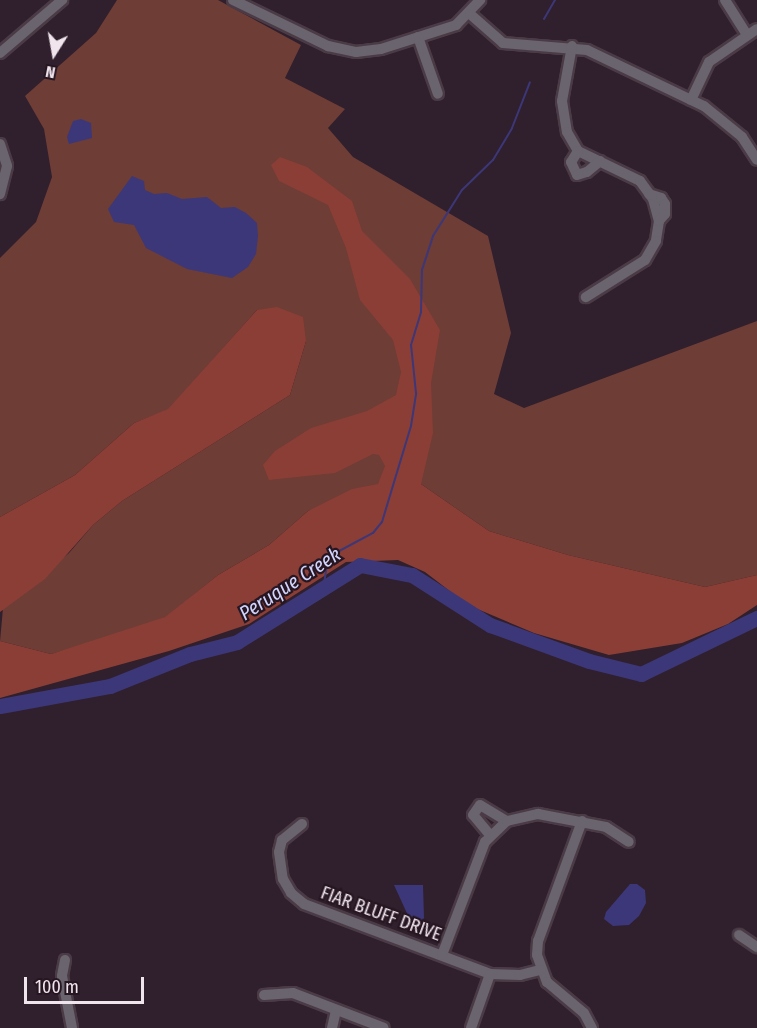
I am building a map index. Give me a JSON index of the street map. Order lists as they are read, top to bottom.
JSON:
{
  "streets": {
    "street": ["FIAR BLUFF DRIVE"]
  },
  "water": ["Peruque Creek"],
  "scale_bar": "100 m",
  "north": "bottom"
}
